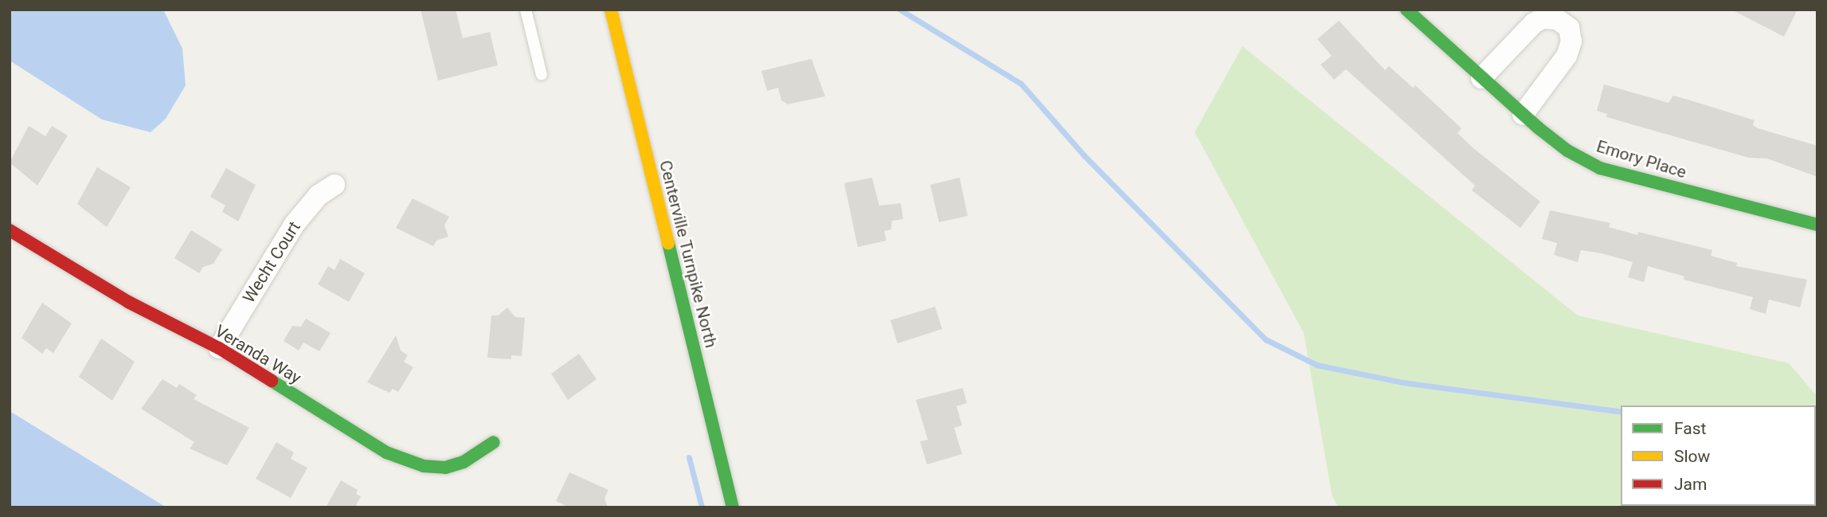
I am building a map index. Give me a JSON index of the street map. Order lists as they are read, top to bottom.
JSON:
{
  "streets": {
    "street": [
      "Emory Place",
      "Centerville Turnpike North",
      "Wecht Court",
      "Veranda Way"
    ]
  },
  "crossings": [
    ["Wecht Court", "Veranda Way"]
  ],
  "legend": ["Fast", "Slow", "Jam"]
}
